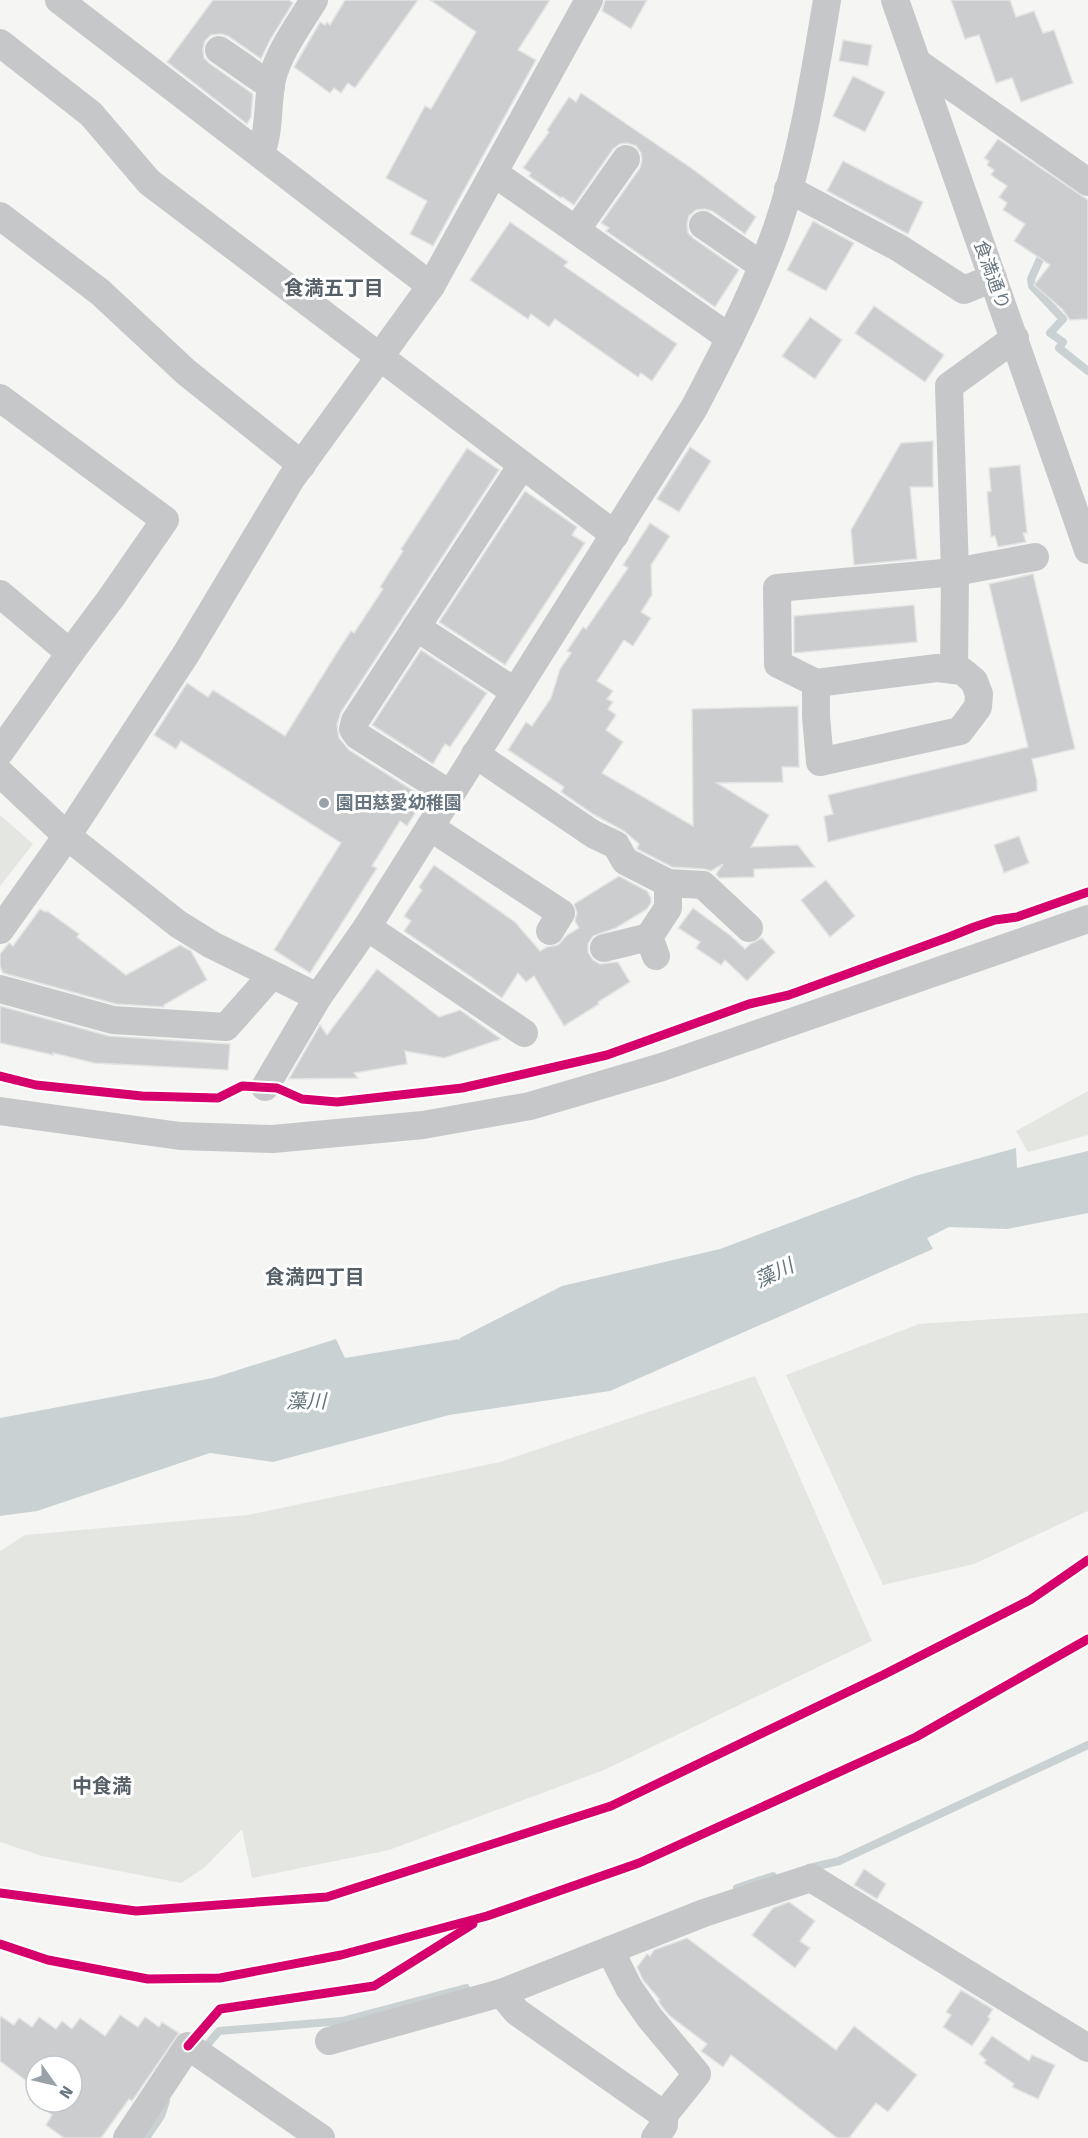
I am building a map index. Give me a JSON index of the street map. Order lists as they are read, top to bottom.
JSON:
{
  "streets": {
    "street": ["食満通り"]
  },
  "districts": ["食満五丁目", "食満四丁目", "中食満"],
  "water": ["藻川"],
  "places": ["園田慈愛幼稚園"],
  "north": "bottom right"
}
